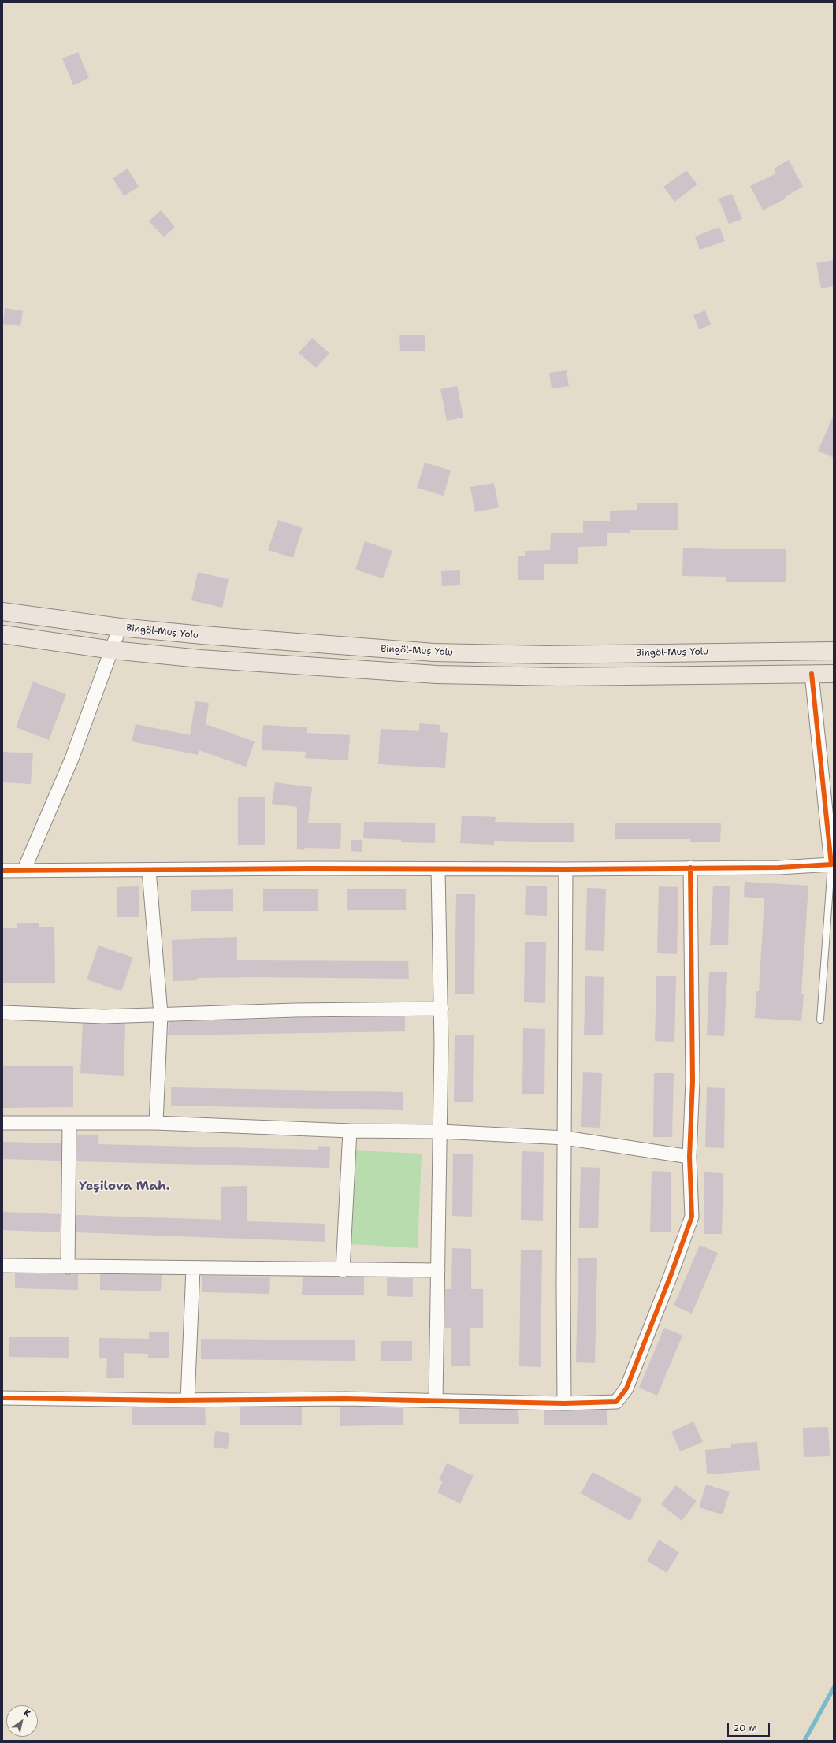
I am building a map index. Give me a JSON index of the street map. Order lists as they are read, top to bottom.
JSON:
{
  "streets": {
    "highway": ["Bingöl-Muş Yolu"]
  },
  "districts": ["Yeşilova Mah."],
  "scale_bar": "20 m",
  "north": "top right"
}
